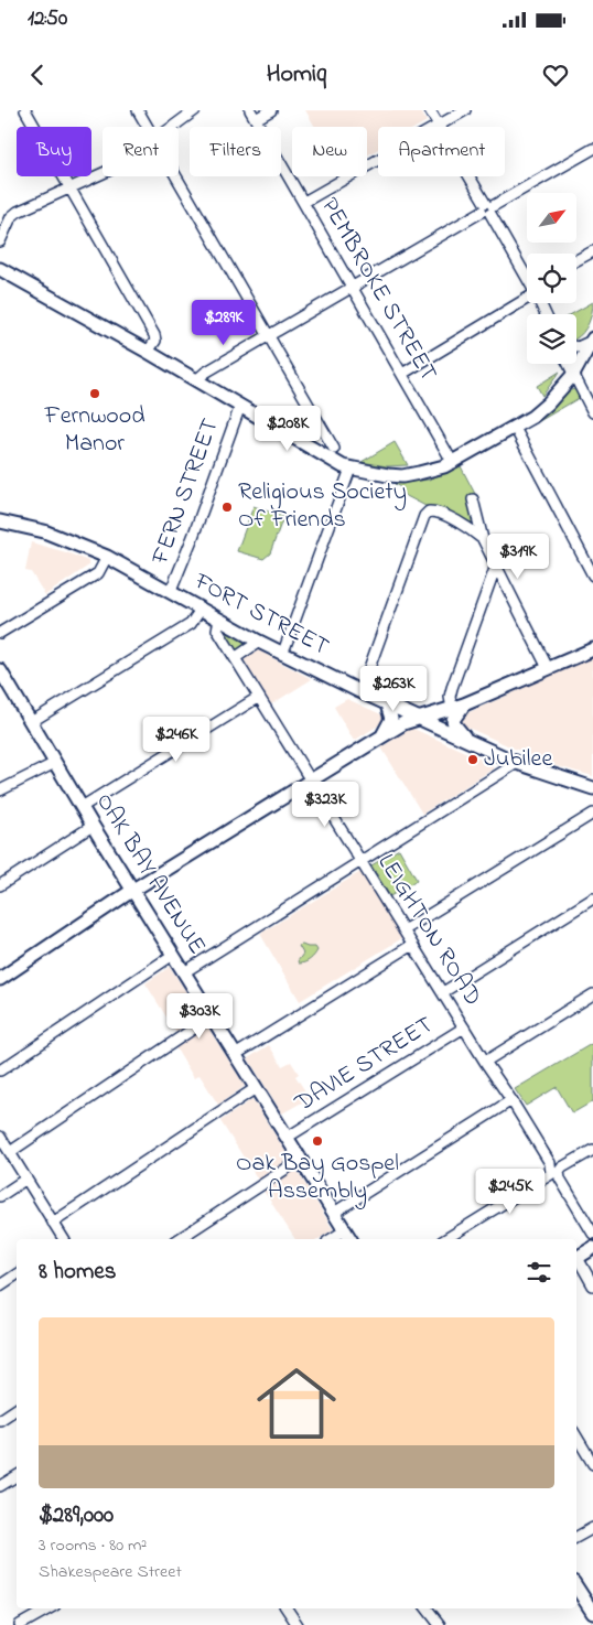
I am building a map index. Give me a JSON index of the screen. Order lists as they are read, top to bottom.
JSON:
{
  "streets": {
    "main road": ["FORT STREET", "OAK BAY AVENUE"],
    "street": [
      "PEMBROKE STREET",
      "FERN STREET",
      "LEIGHTON ROAD",
      "DAVIE STREET"
    ]
  },
  "crossings": [
    ["FERN STREET", "FORT STREET"],
    ["FORT STREET", "LEIGHTON ROAD"],
    ["OAK BAY AVENUE", "DAVIE STREET"],
    ["LEIGHTON ROAD", "DAVIE STREET"]
  ],
  "places": [
    "Fernwood Manor",
    "Religious Society Of Friends",
    "Jubilee",
    "Oak Bay Gospel Assembly"
  ],
  "north": "top right",
  "page": {
    "status": "12:50",
    "header": "Homiq",
    "chip": [
      "Buy",
      "Rent",
      "Filters",
      "New",
      "Apartment"
    ],
    "price": [
      "$289K",
      "$208K",
      "$319K",
      "$263K",
      "$246K",
      "$323K",
      "$303K",
      "$245K"
    ],
    "heading": "8 homes",
    "list": [
      {
        "name": "$289,000",
        "note": "3 rooms · 80 m² · Shakespeare Street"
      }
    ]
  }
}
